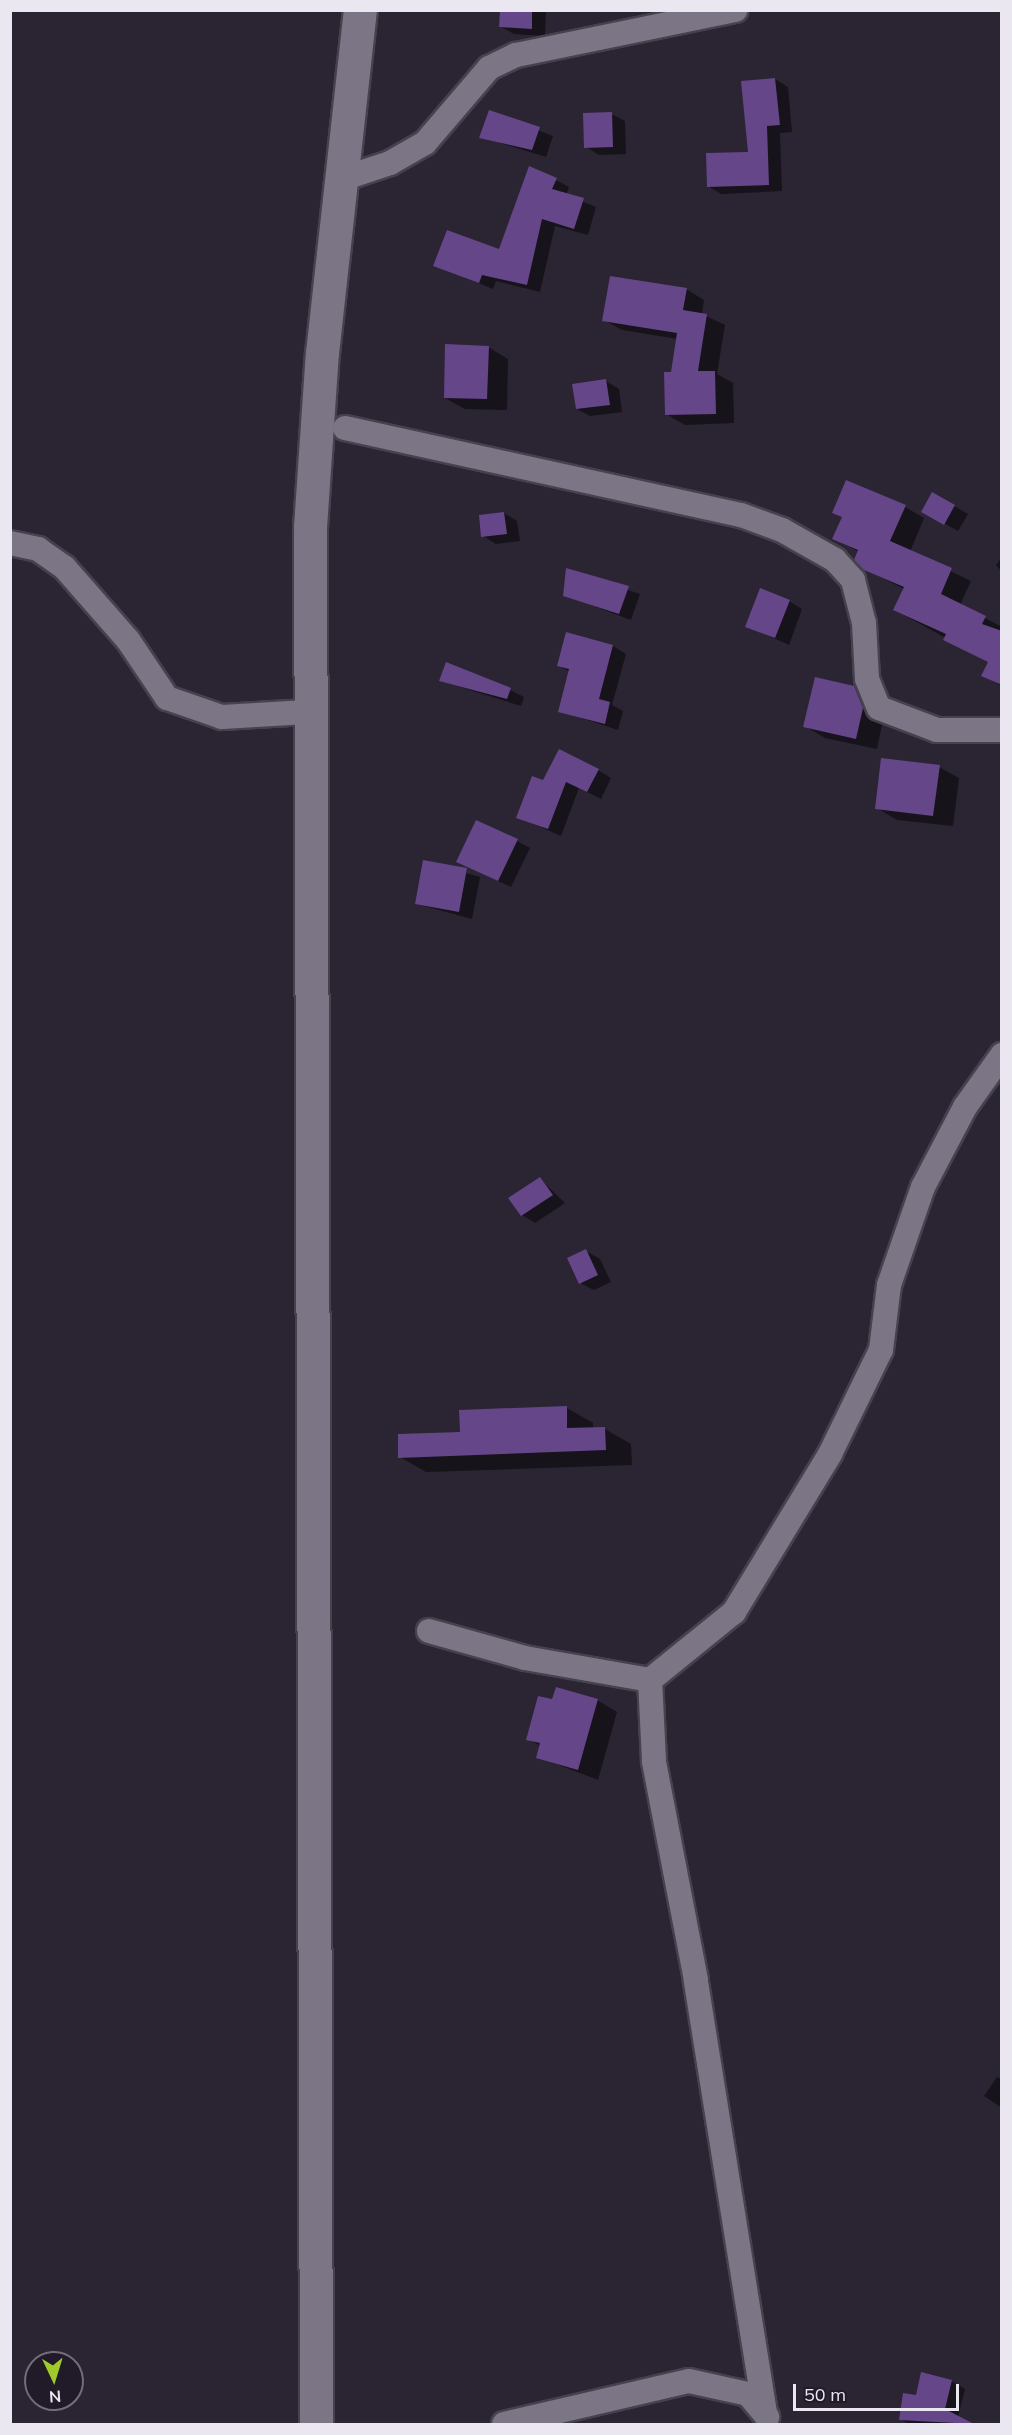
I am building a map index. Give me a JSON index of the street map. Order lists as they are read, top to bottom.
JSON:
{
  "scale_bar": "50 m",
  "north": "bottom"
}
